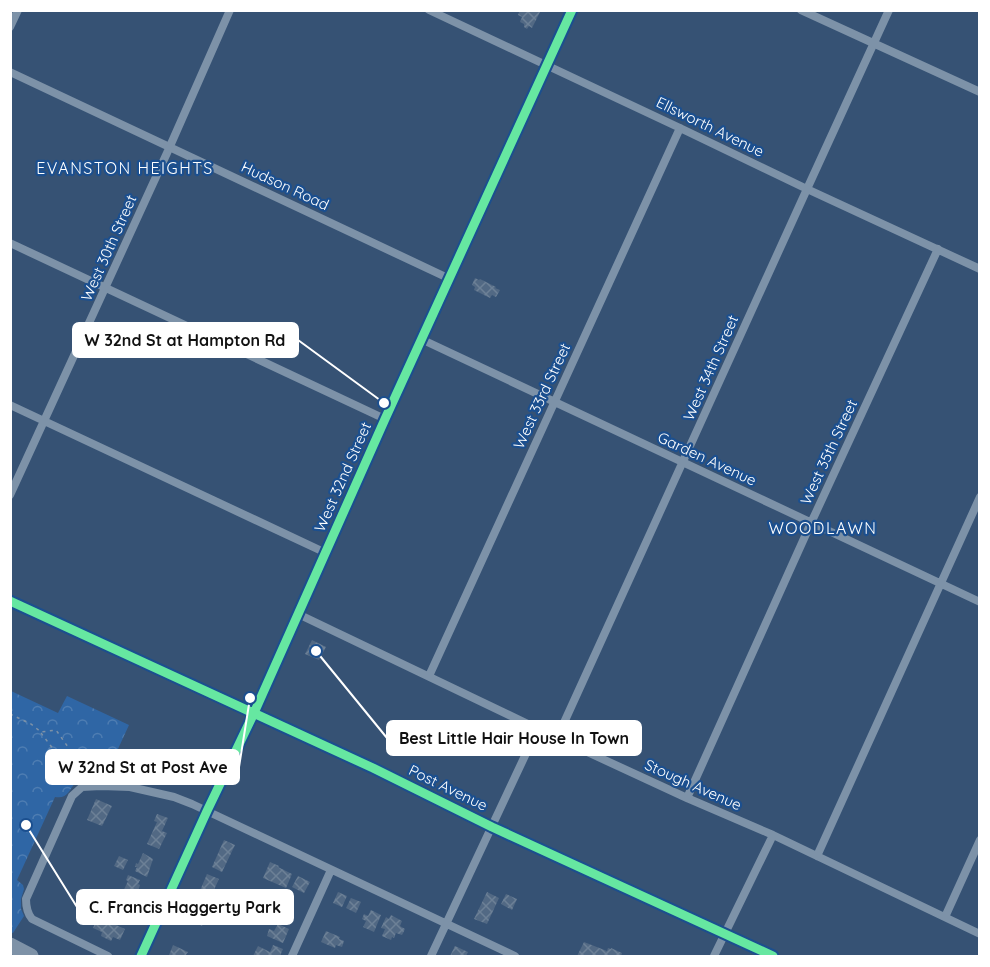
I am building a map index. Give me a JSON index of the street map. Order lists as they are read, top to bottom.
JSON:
{
  "streets": {
    "street": [
      "Ellsworth Avenue",
      "Hudson Road",
      "West 30th Street",
      "West 34th Street",
      "West 33rd Street",
      "West 35th Street",
      "Garden Avenue",
      "West 32nd Street",
      "Stough Avenue",
      "Post Avenue"
    ]
  },
  "crossings": [
    ["Ellsworth Avenue", "West 34th Street"],
    ["Ellsworth Avenue", "West 33rd Street"],
    ["Ellsworth Avenue", "West 35th Street"],
    ["Ellsworth Avenue", "West 32nd Street"],
    ["Hudson Road", "West 30th Street"],
    ["Hudson Road", "West 32nd Street"],
    ["West 34th Street", "Garden Avenue"],
    ["West 34th Street", "Stough Avenue"],
    ["West 33rd Street", "Garden Avenue"],
    ["West 33rd Street", "Stough Avenue"],
    ["West 35th Street", "Garden Avenue"],
    ["West 35th Street", "Stough Avenue"],
    ["Garden Avenue", "West 32nd Street"],
    ["West 32nd Street", "Stough Avenue"],
    ["West 32nd Street", "Post Avenue"]
  ],
  "districts": ["EVANSTON HEIGHTS", "WOODLAWN"],
  "places": [
    "W 32nd St at Hampton Rd",
    "Best Little Hair House In Town",
    "W 32nd St at Post Ave",
    "C. Francis Haggerty Park"
  ]
}
